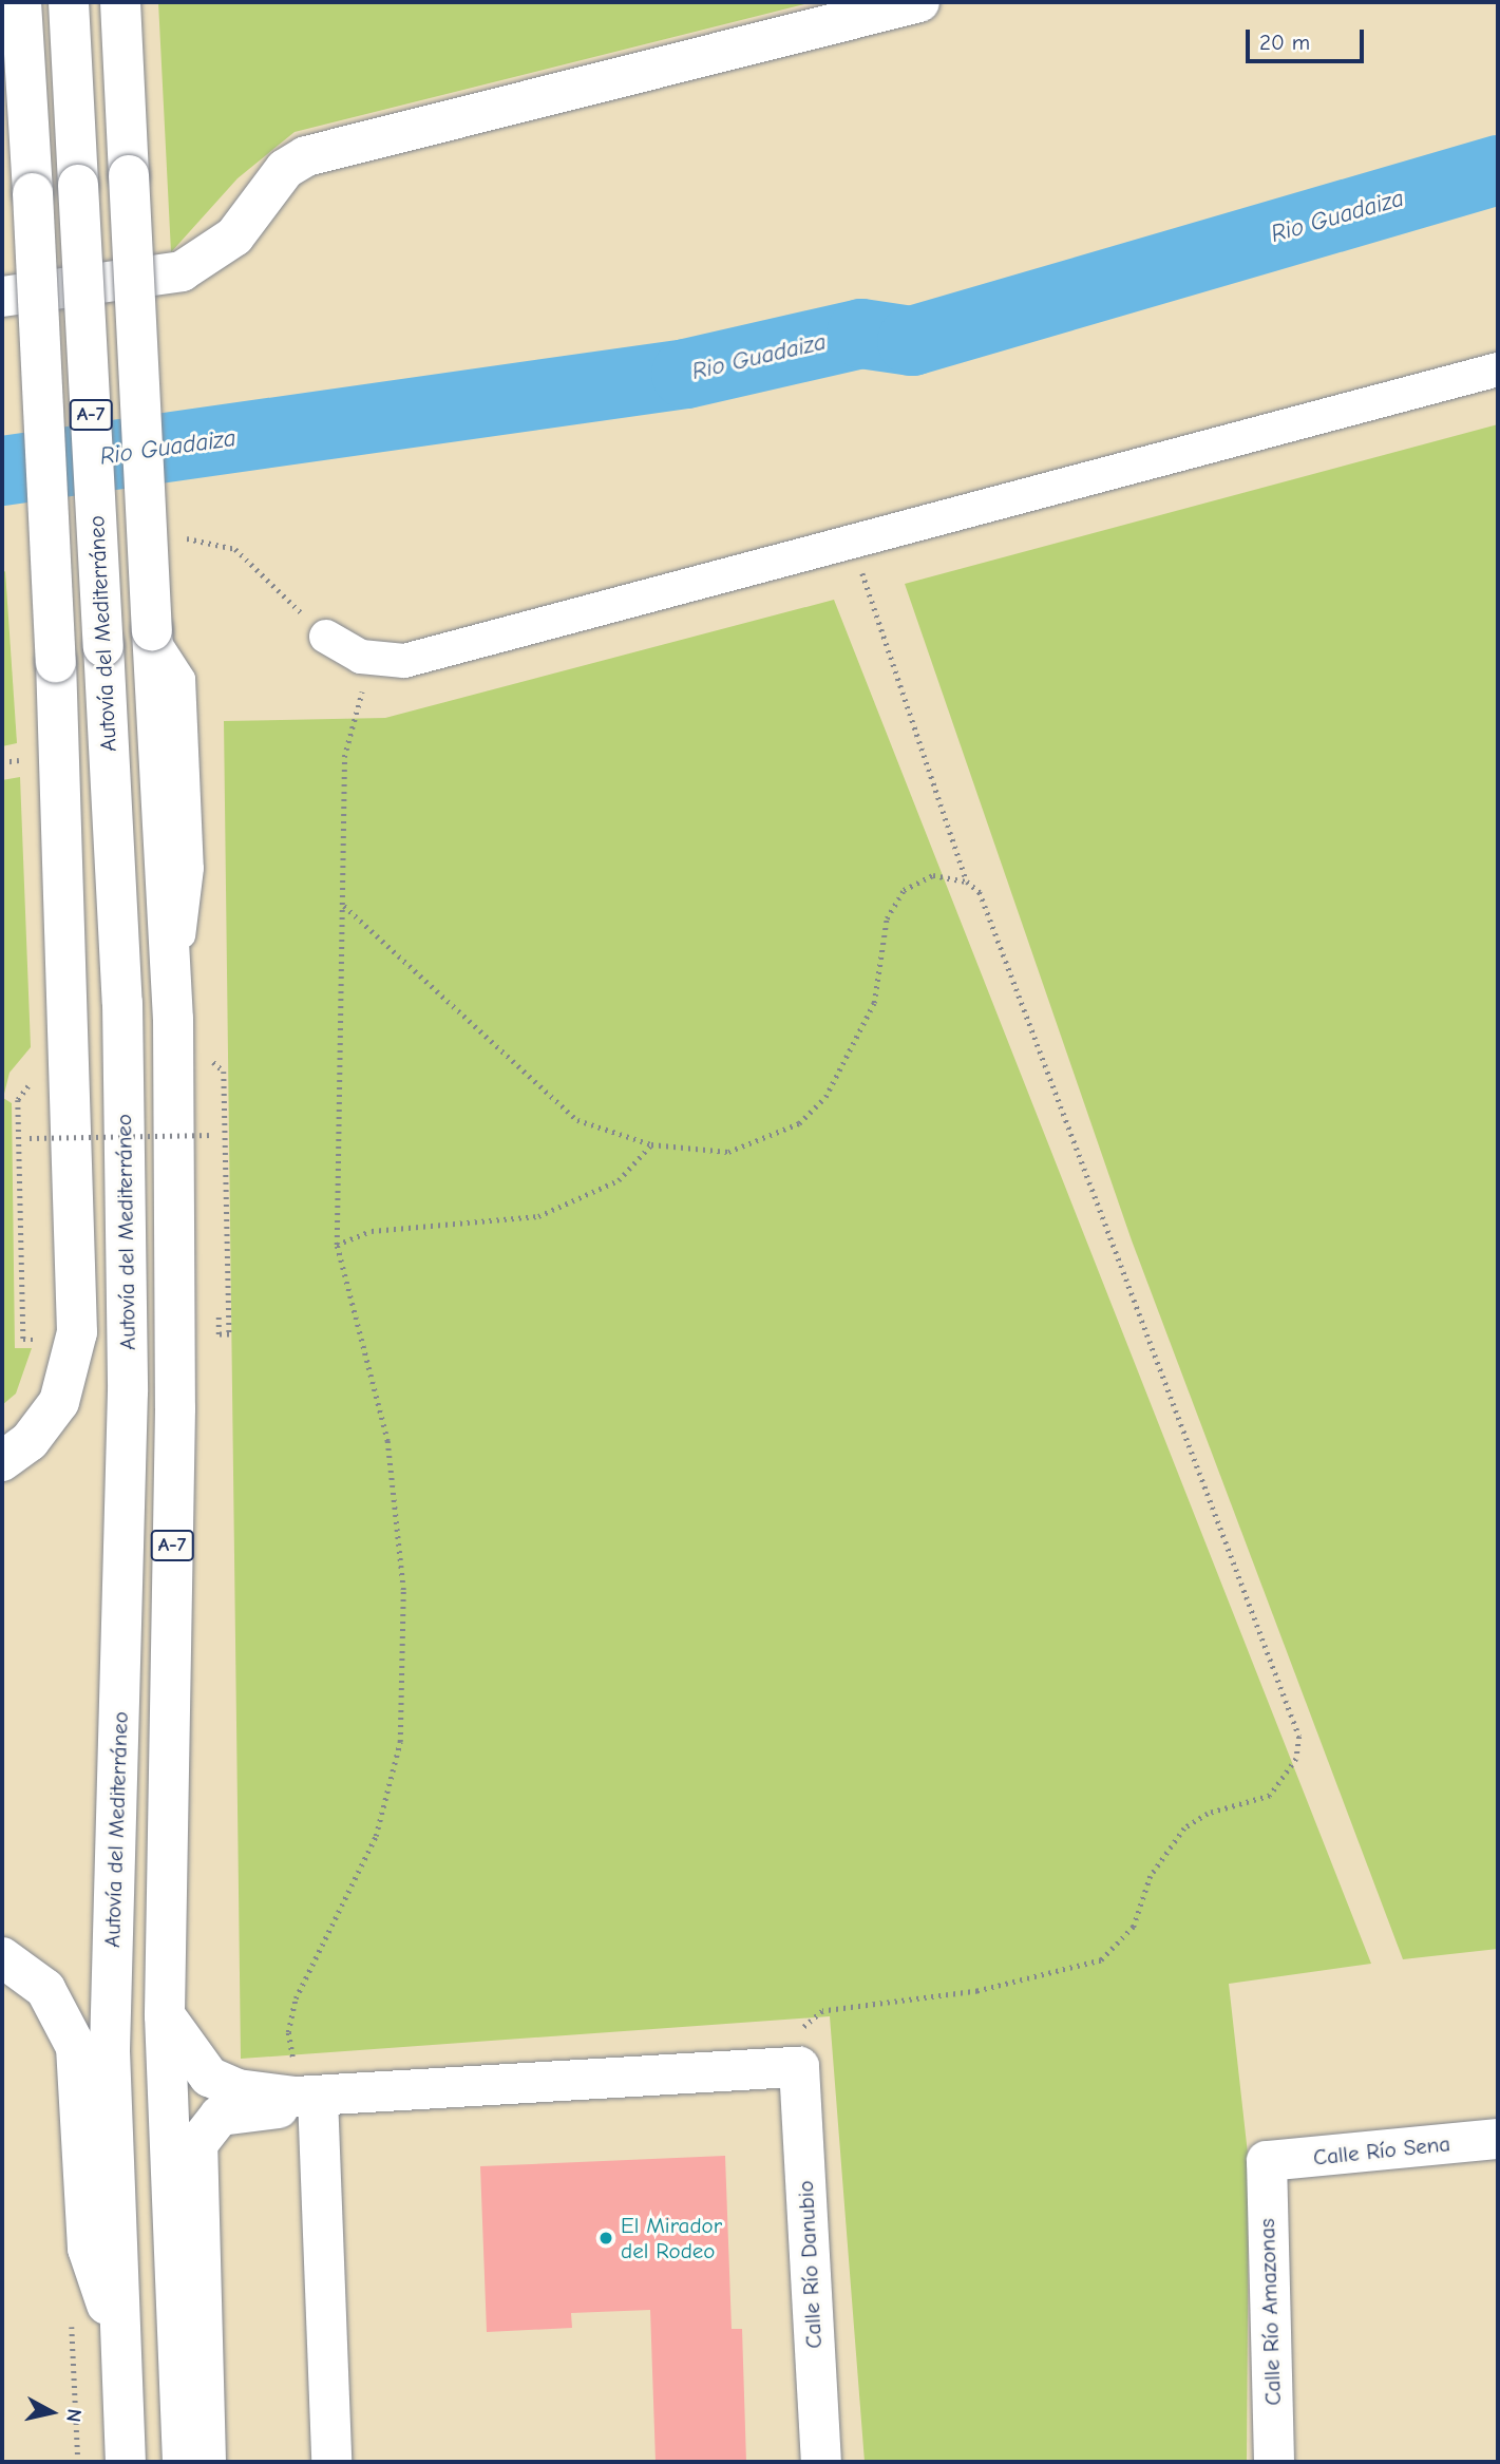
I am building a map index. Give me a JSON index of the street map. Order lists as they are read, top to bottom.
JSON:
{
  "streets": {
    "main road": [
      "A-7",
      "Autovía del Mediterráneo",
      "Calle Río Sena",
      "Calle Río Danubio",
      "Calle Río Amazonas"
    ]
  },
  "crossings": [
    ["Calle Río Sena", "Calle Río Amazonas"]
  ],
  "water": ["Rio Guadaiza"],
  "places": ["El Mirador del Rodeo"],
  "scale_bar": "20 m",
  "north": "right"
}
